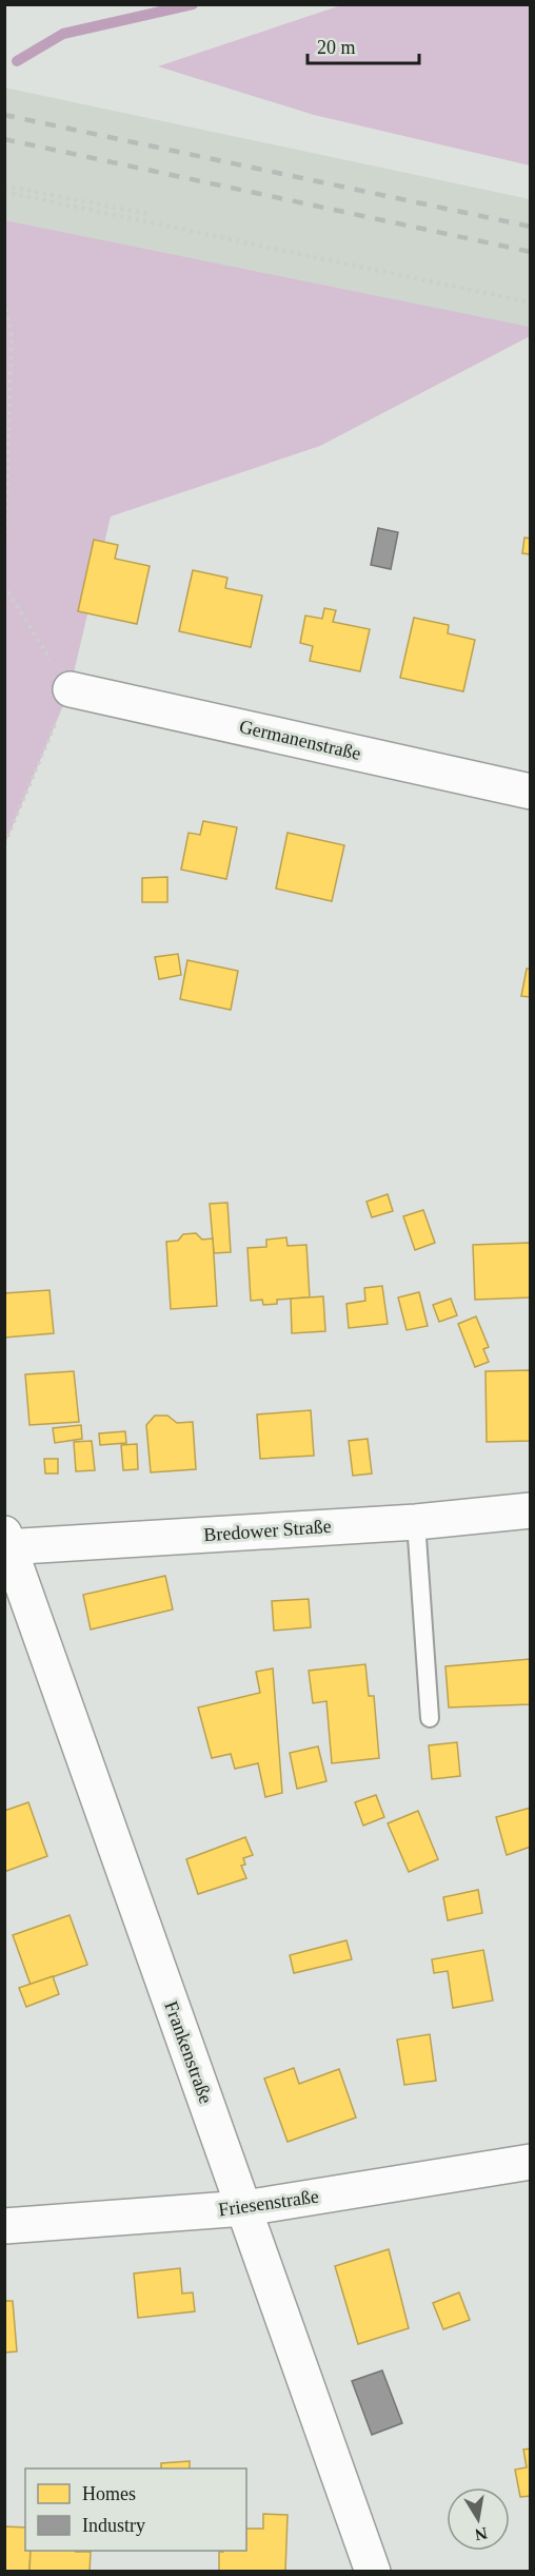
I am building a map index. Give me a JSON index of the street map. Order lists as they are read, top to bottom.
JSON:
{
  "streets": {
    "street": [
      "Germanenstraße",
      "Bredower Straße",
      "Frankenstraße",
      "Friesenstraße"
    ]
  },
  "crossings": [
    ["Bredower Straße", "Frankenstraße"],
    ["Frankenstraße", "Friesenstraße"]
  ],
  "legend": ["Homes", "Industry"],
  "scale_bar": "20 m",
  "north": "bottom"
}
